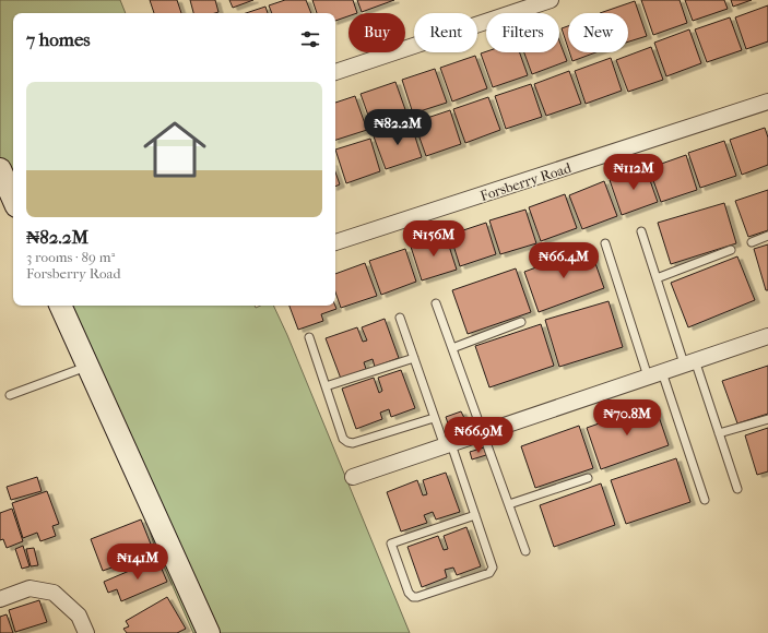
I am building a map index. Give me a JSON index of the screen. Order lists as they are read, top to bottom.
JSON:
{
  "streets": {
    "street": ["Forsberry Road"]
  },
  "page": {
    "chip": [
      "Buy",
      "Rent",
      "Filters",
      "New"
    ],
    "heading": "7 homes",
    "list": [
      {
        "name": "₦82.2M",
        "note": "3 rooms · 89 m² · Forsberry Road"
      }
    ],
    "price": [
      "₦82.2M",
      "₦112M",
      "₦156M",
      "₦66.4M",
      "₦70.8M",
      "₦66.9M",
      "₦141M"
    ]
  }
}
